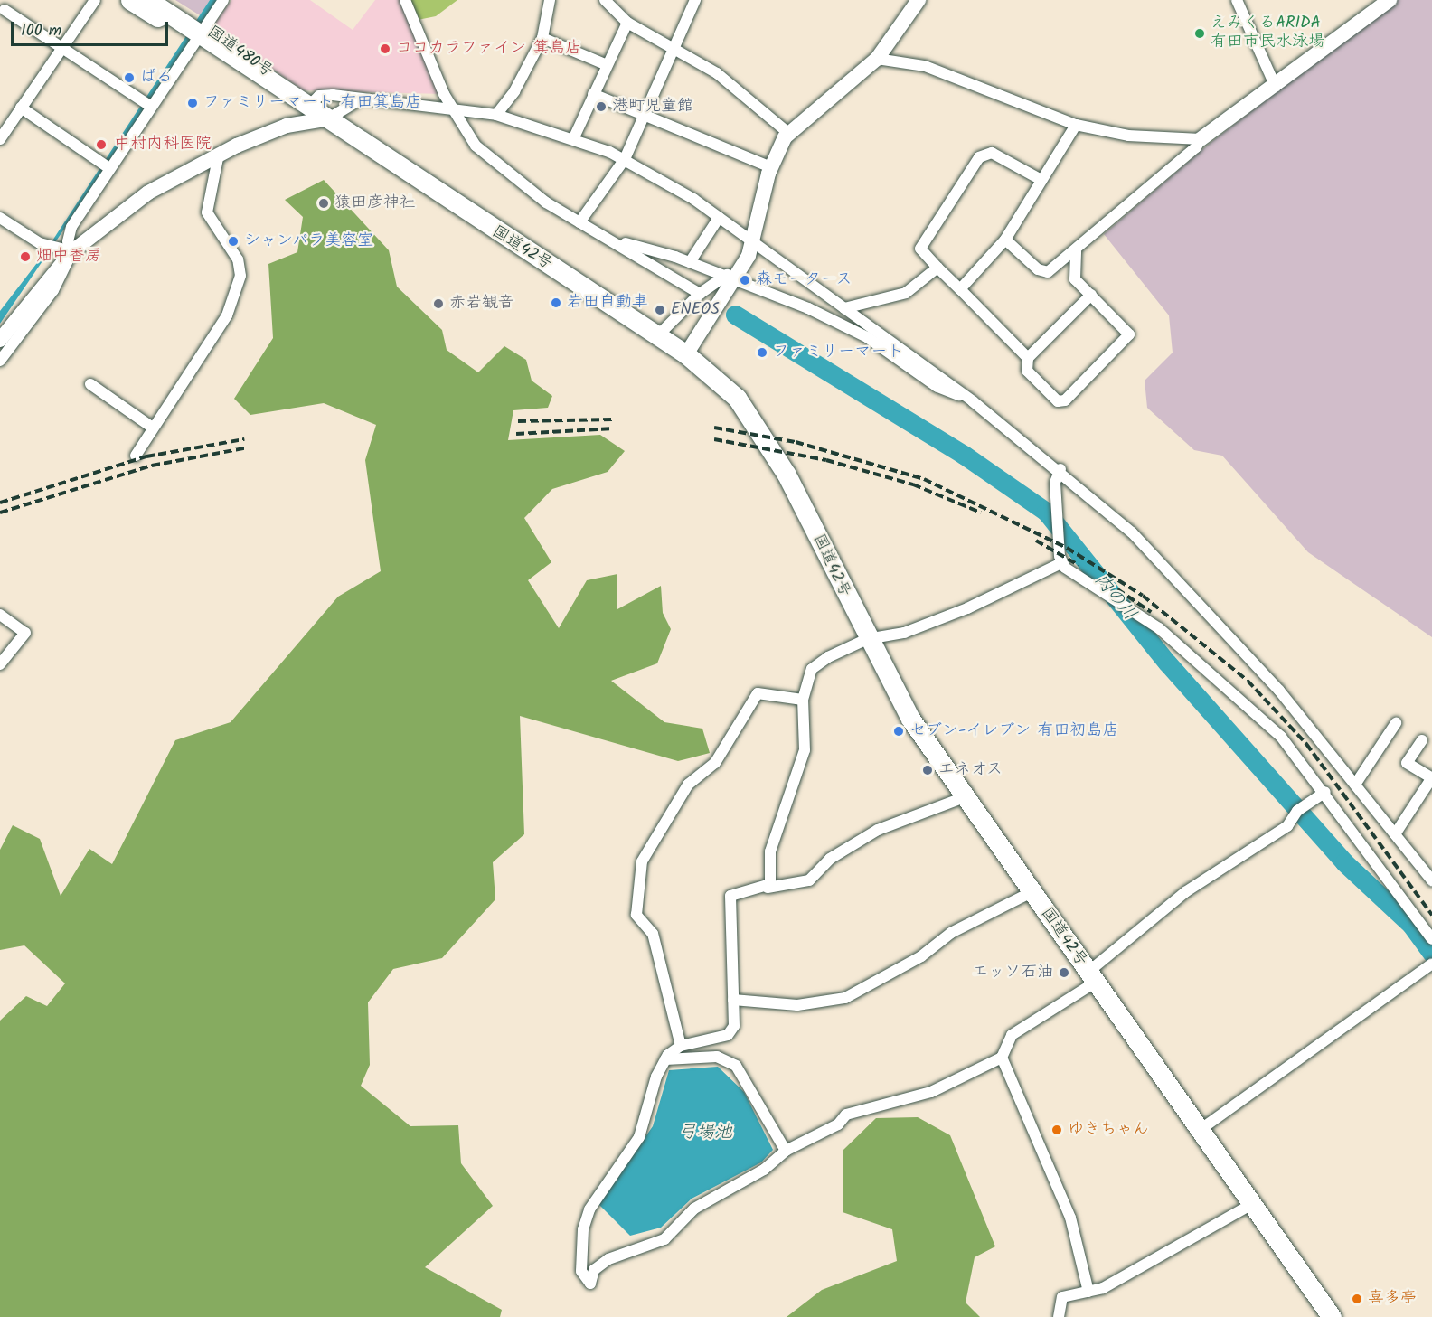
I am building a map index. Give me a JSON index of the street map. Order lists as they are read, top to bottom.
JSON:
{
  "streets": {
    "highway": ["国道480号", "国道42号"]
  },
  "crossings": [
    ["国道480号", "国道42号"]
  ],
  "water": ["内の川", "弓場池"],
  "places": [
    "えみくるARIDA 有田市民水泳場",
    "ココカラファイン 箕島店",
    "ぱる",
    "ファミリーマート 有田箕島店",
    "港町児童館",
    "中村内科医院",
    "猿田彦神社",
    "シャンパラ美容室",
    "畑中香房",
    "森モータース",
    "岩田自動車",
    "赤岩観音",
    "ENEOS",
    "ファミリーマート",
    "セブン-イレブン 有田初島店",
    "エネオス",
    "エッソ石油",
    "ゆきちゃん",
    "喜多亭"
  ],
  "scale_bar": "100 m"
}
